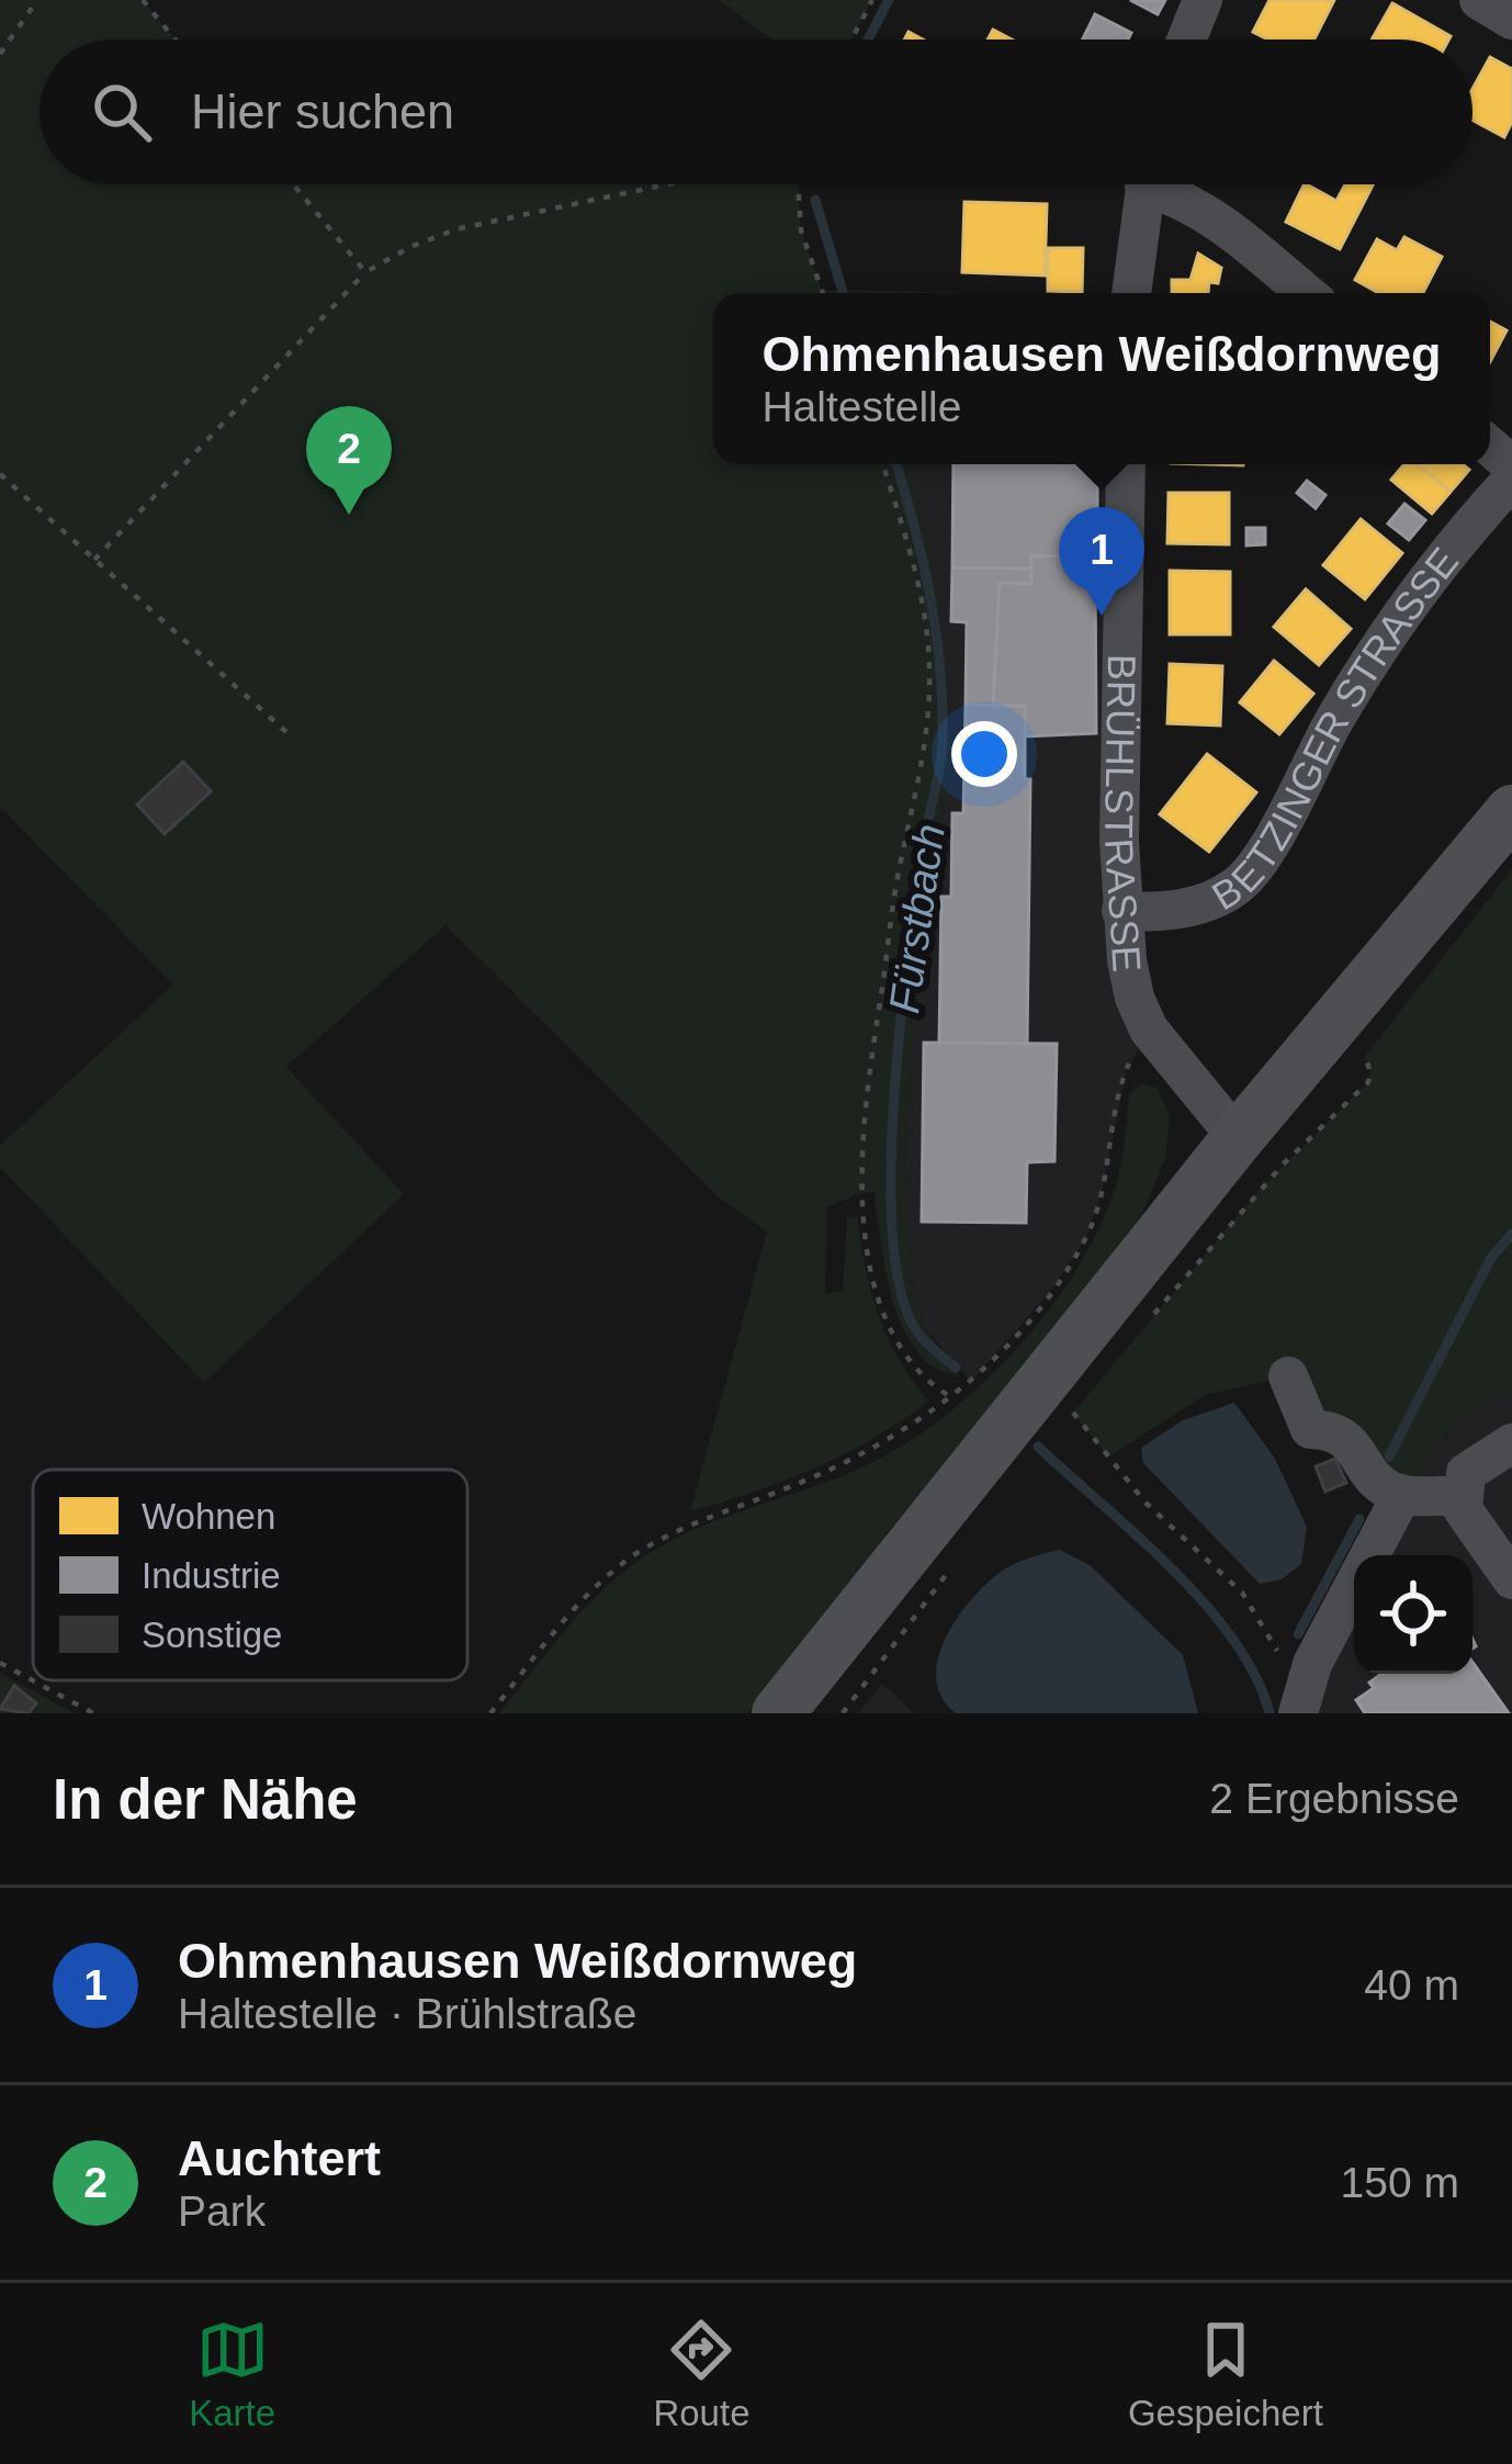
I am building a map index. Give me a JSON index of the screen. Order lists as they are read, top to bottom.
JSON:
{
  "streets": {
    "street": ["BETZINGER STRASSE", "BRÜHLSTRASSE"]
  },
  "crossings": [
    ["BETZINGER STRASSE", "BRÜHLSTRASSE"]
  ],
  "water": ["Fürstbach"],
  "legend": ["Wohnen", "Industrie", "Sonstige"],
  "page": {
    "search": "Hier suchen",
    "popup": ["Ohmenhausen Weißdornweg", "Haltestelle"],
    "pins": ["2", "1"],
    "heading": ["In der Nähe", "2 Ergebnisse"],
    "list": [
      {
        "mark": "1",
        "name": "Ohmenhausen Weißdornweg",
        "note": "Haltestelle · Brühlstraße",
        "value": "40 m"
      },
      {
        "mark": "2",
        "name": "Auchtert",
        "note": "Park",
        "value": "150 m"
      }
    ],
    "nav": ["Karte", "Route", "Gespeichert"]
  }
}
